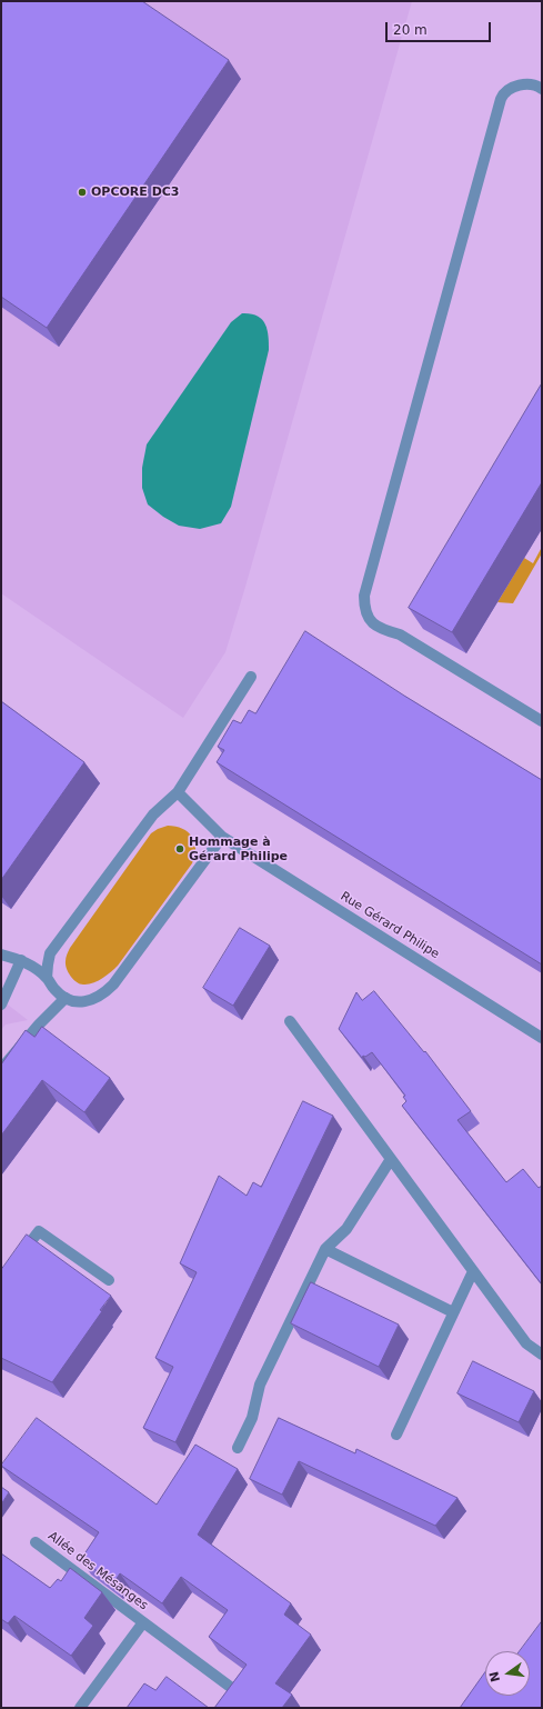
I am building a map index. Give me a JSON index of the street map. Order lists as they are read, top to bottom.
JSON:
{
  "streets": {
    "street": ["Rue Gérard Philipe", "Allée des Mésanges"]
  },
  "places": ["OPCORE DC3", "Hommage à Gérard Philipe"],
  "scale_bar": "20 m",
  "north": "left"
}
